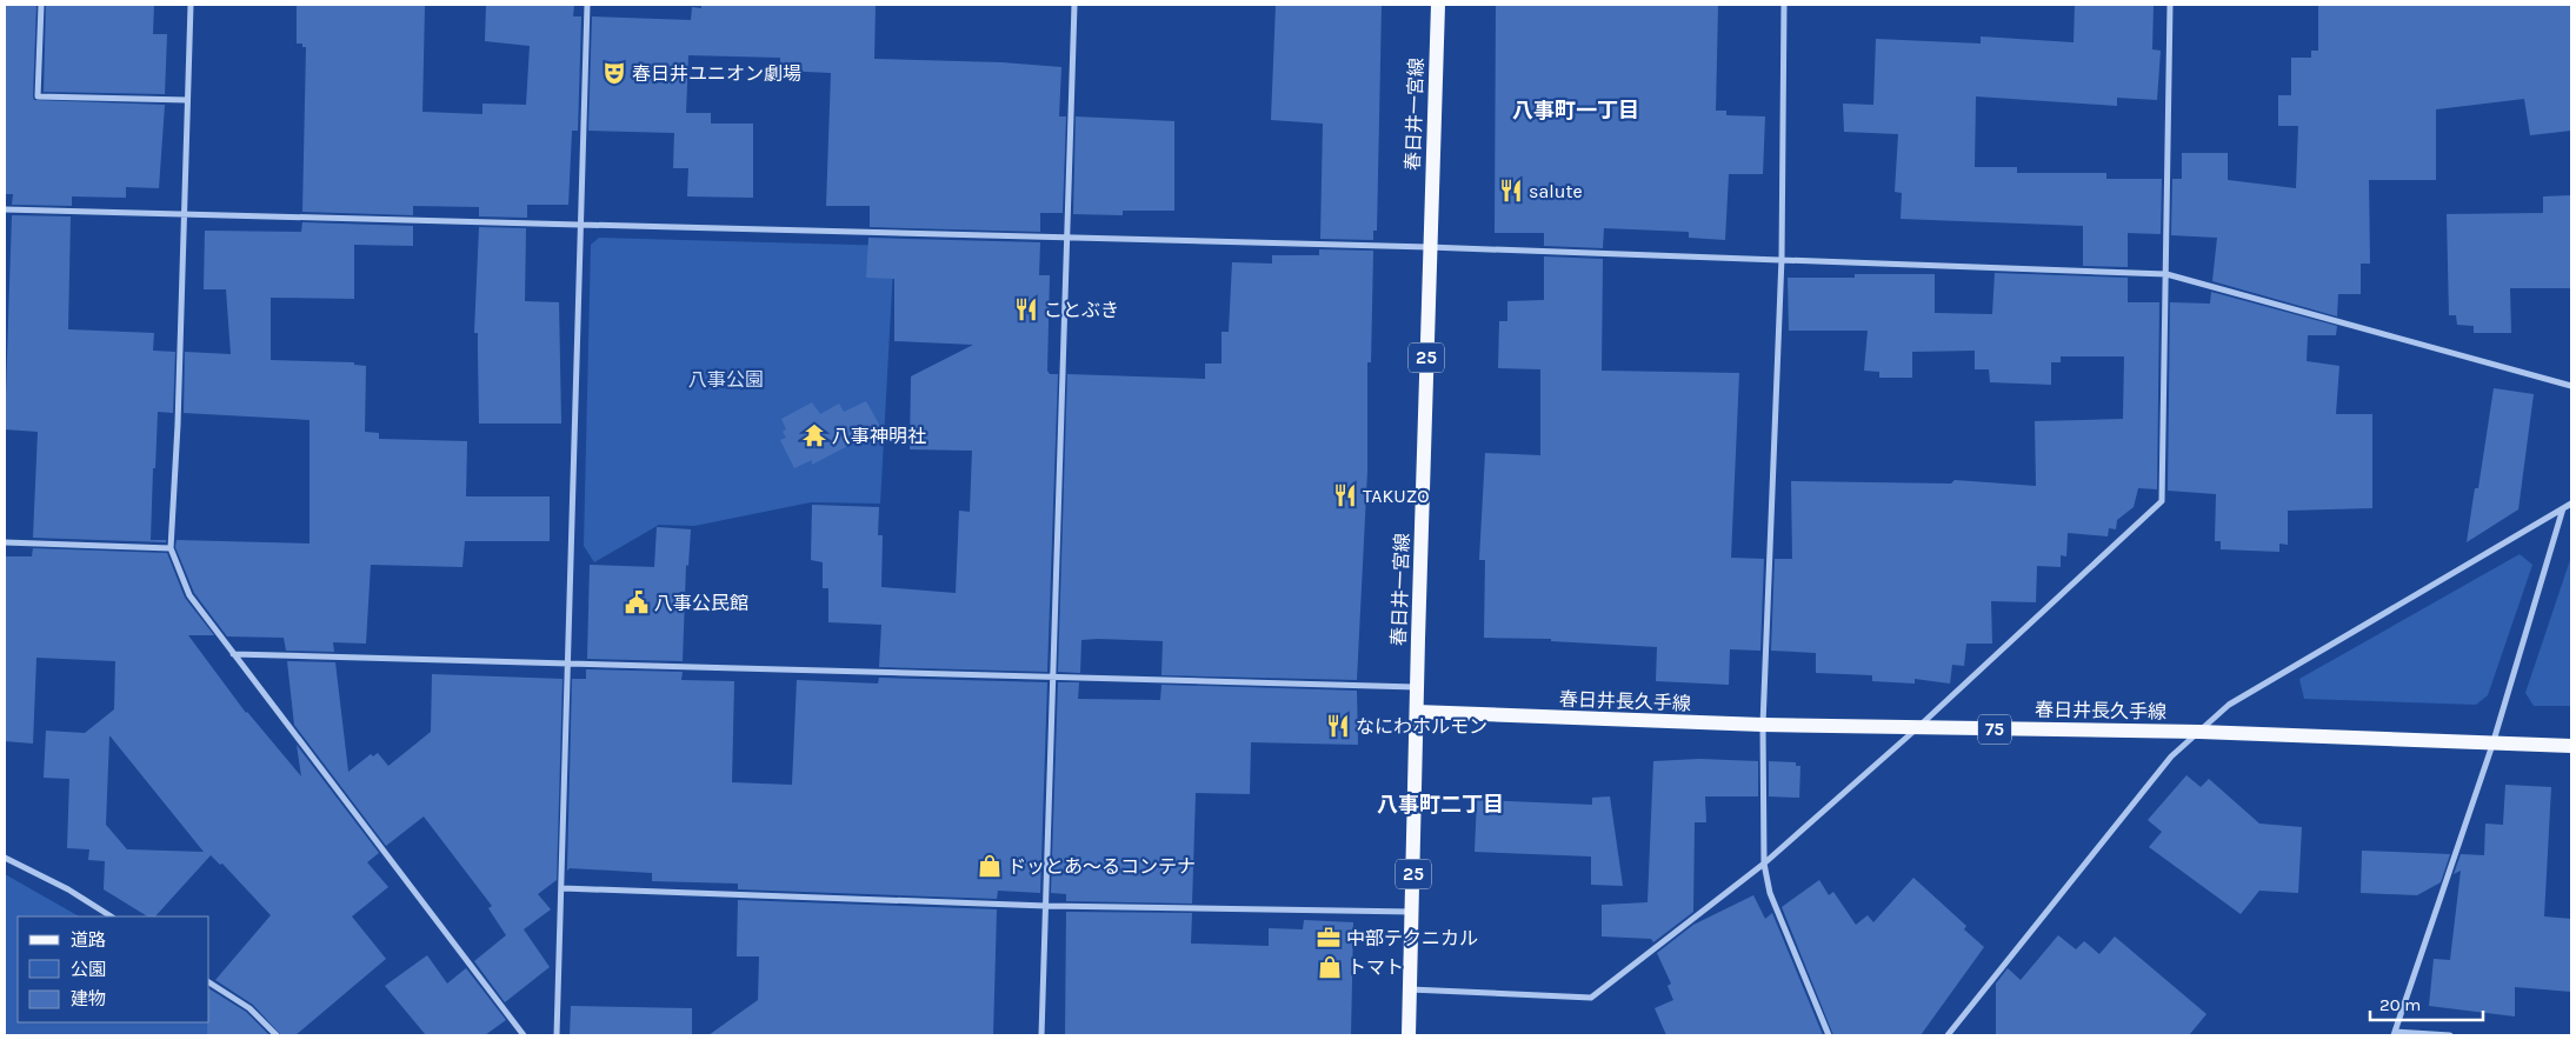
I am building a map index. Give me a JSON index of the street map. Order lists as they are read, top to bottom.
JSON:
{
  "streets": {
    "main road": [
      "春日井一宮線",
      "25",
      "春日井長久手線",
      "75"
    ]
  },
  "crossings": [
    ["春日井一宮線", "春日井長久手線"]
  ],
  "districts": ["八事町一丁目", "八事町二丁目"],
  "parks": ["八事公園"],
  "places": {
    "theatre": ["春日井ユニオン劇場"],
    "restaurant": [
      "salute",
      "ことぶき",
      "TAKUZO",
      "なにわホルモン"
    ],
    "temple": ["八事神明社"],
    "public building": ["八事公民館"],
    "shop": ["ドッとあ〜るコンテナ", "トマト"],
    "office": ["中部テクニカル"]
  },
  "legend": ["道路", "公園", "建物"],
  "scale_bar": "20 m"
}
